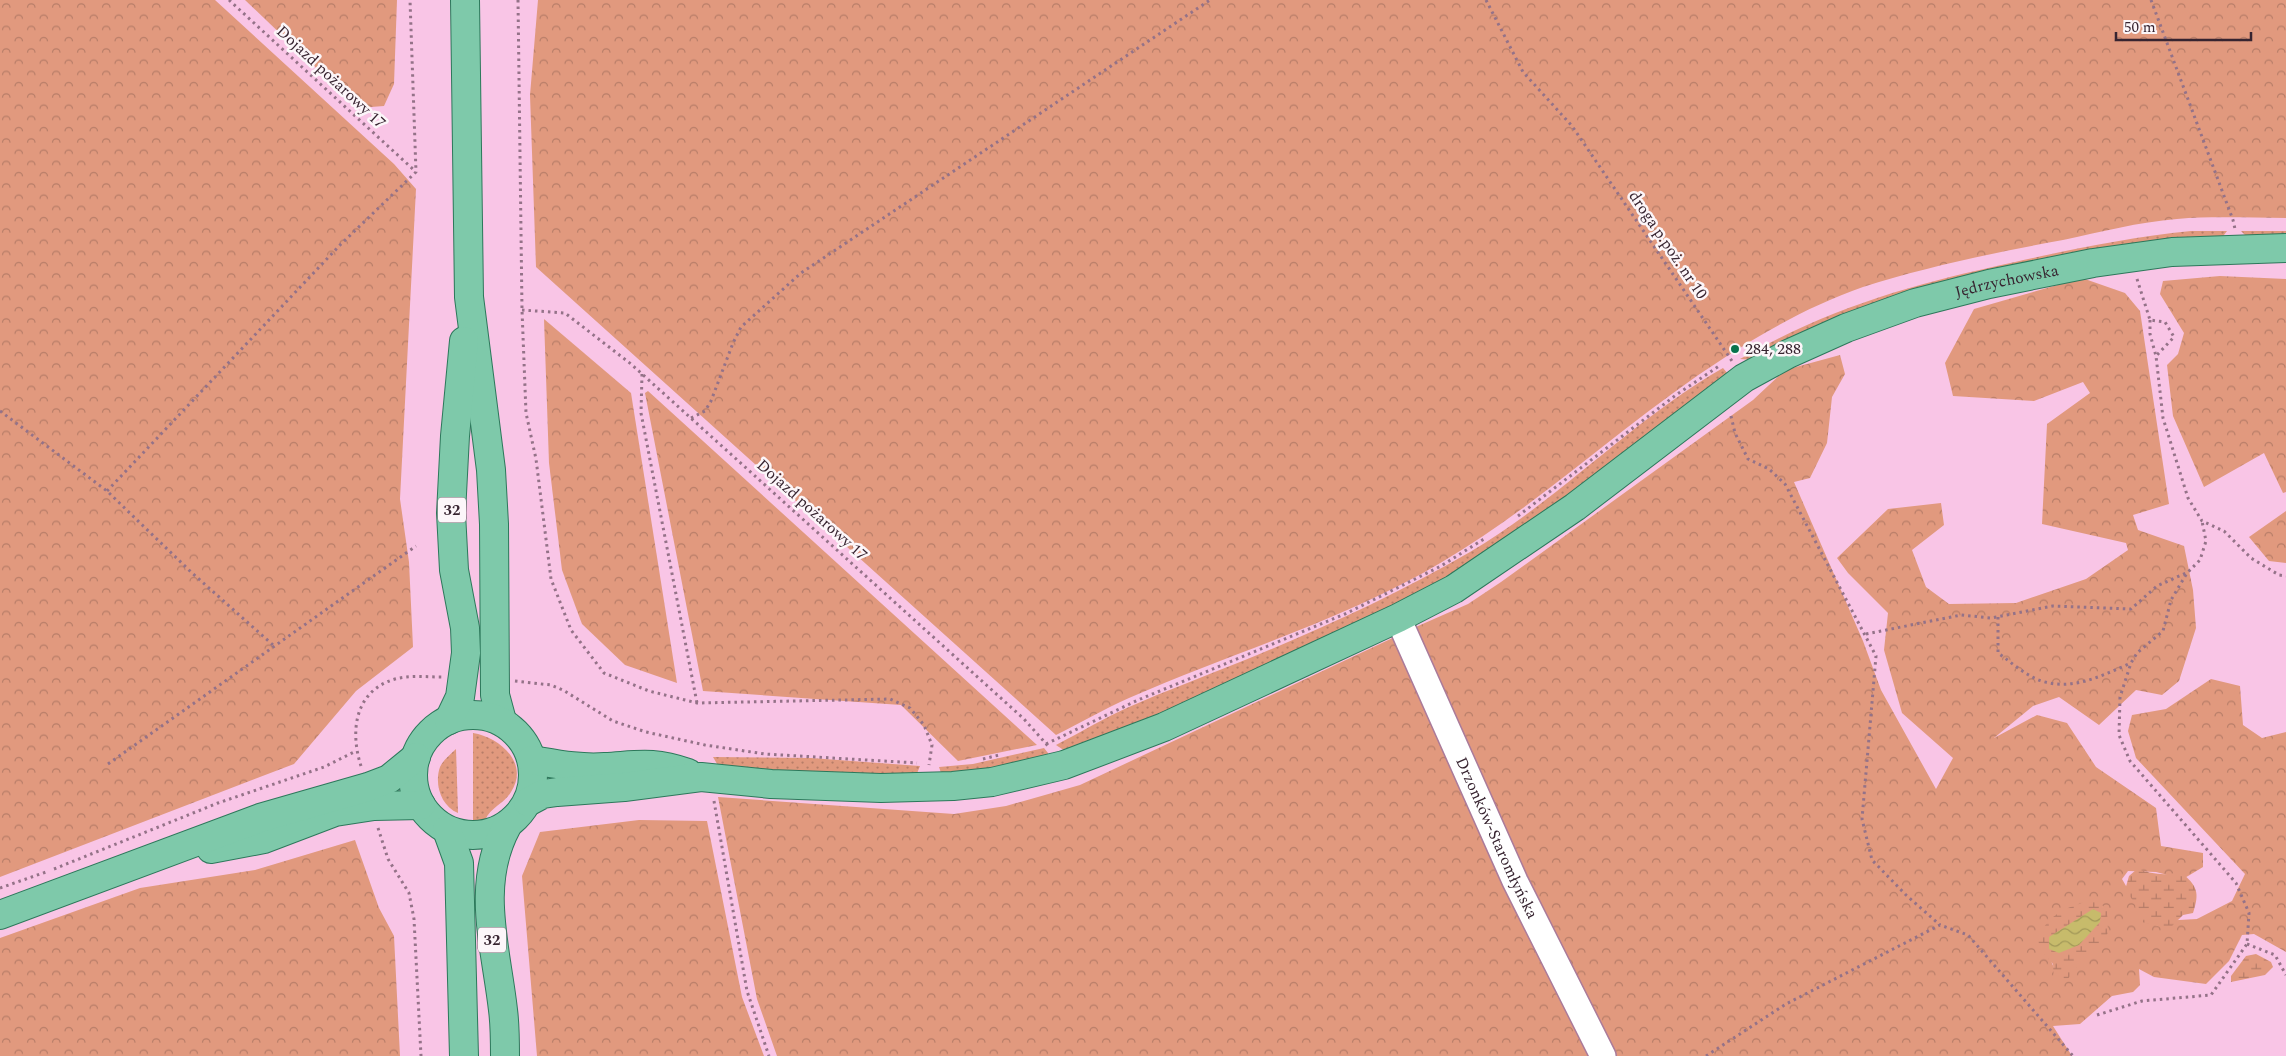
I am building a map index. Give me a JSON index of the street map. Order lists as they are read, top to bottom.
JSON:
{
  "streets": {
    "main road": ["Jędrzychowska", "32"],
    "lane": ["Drzonków-Staromłyńska"],
    "path": ["Dojazd pożarowy 17", "droga p.poż. nr 10"]
  },
  "crossings": [
    ["Dojazd pożarowy 17", "Jędrzychowska"],
    ["droga p.poż. nr 10", "Jędrzychowska"],
    ["Jędrzychowska", "Drzonków-Staromłyńska"]
  ],
  "places": ["284, 288"],
  "scale_bar": "50 m"
}
